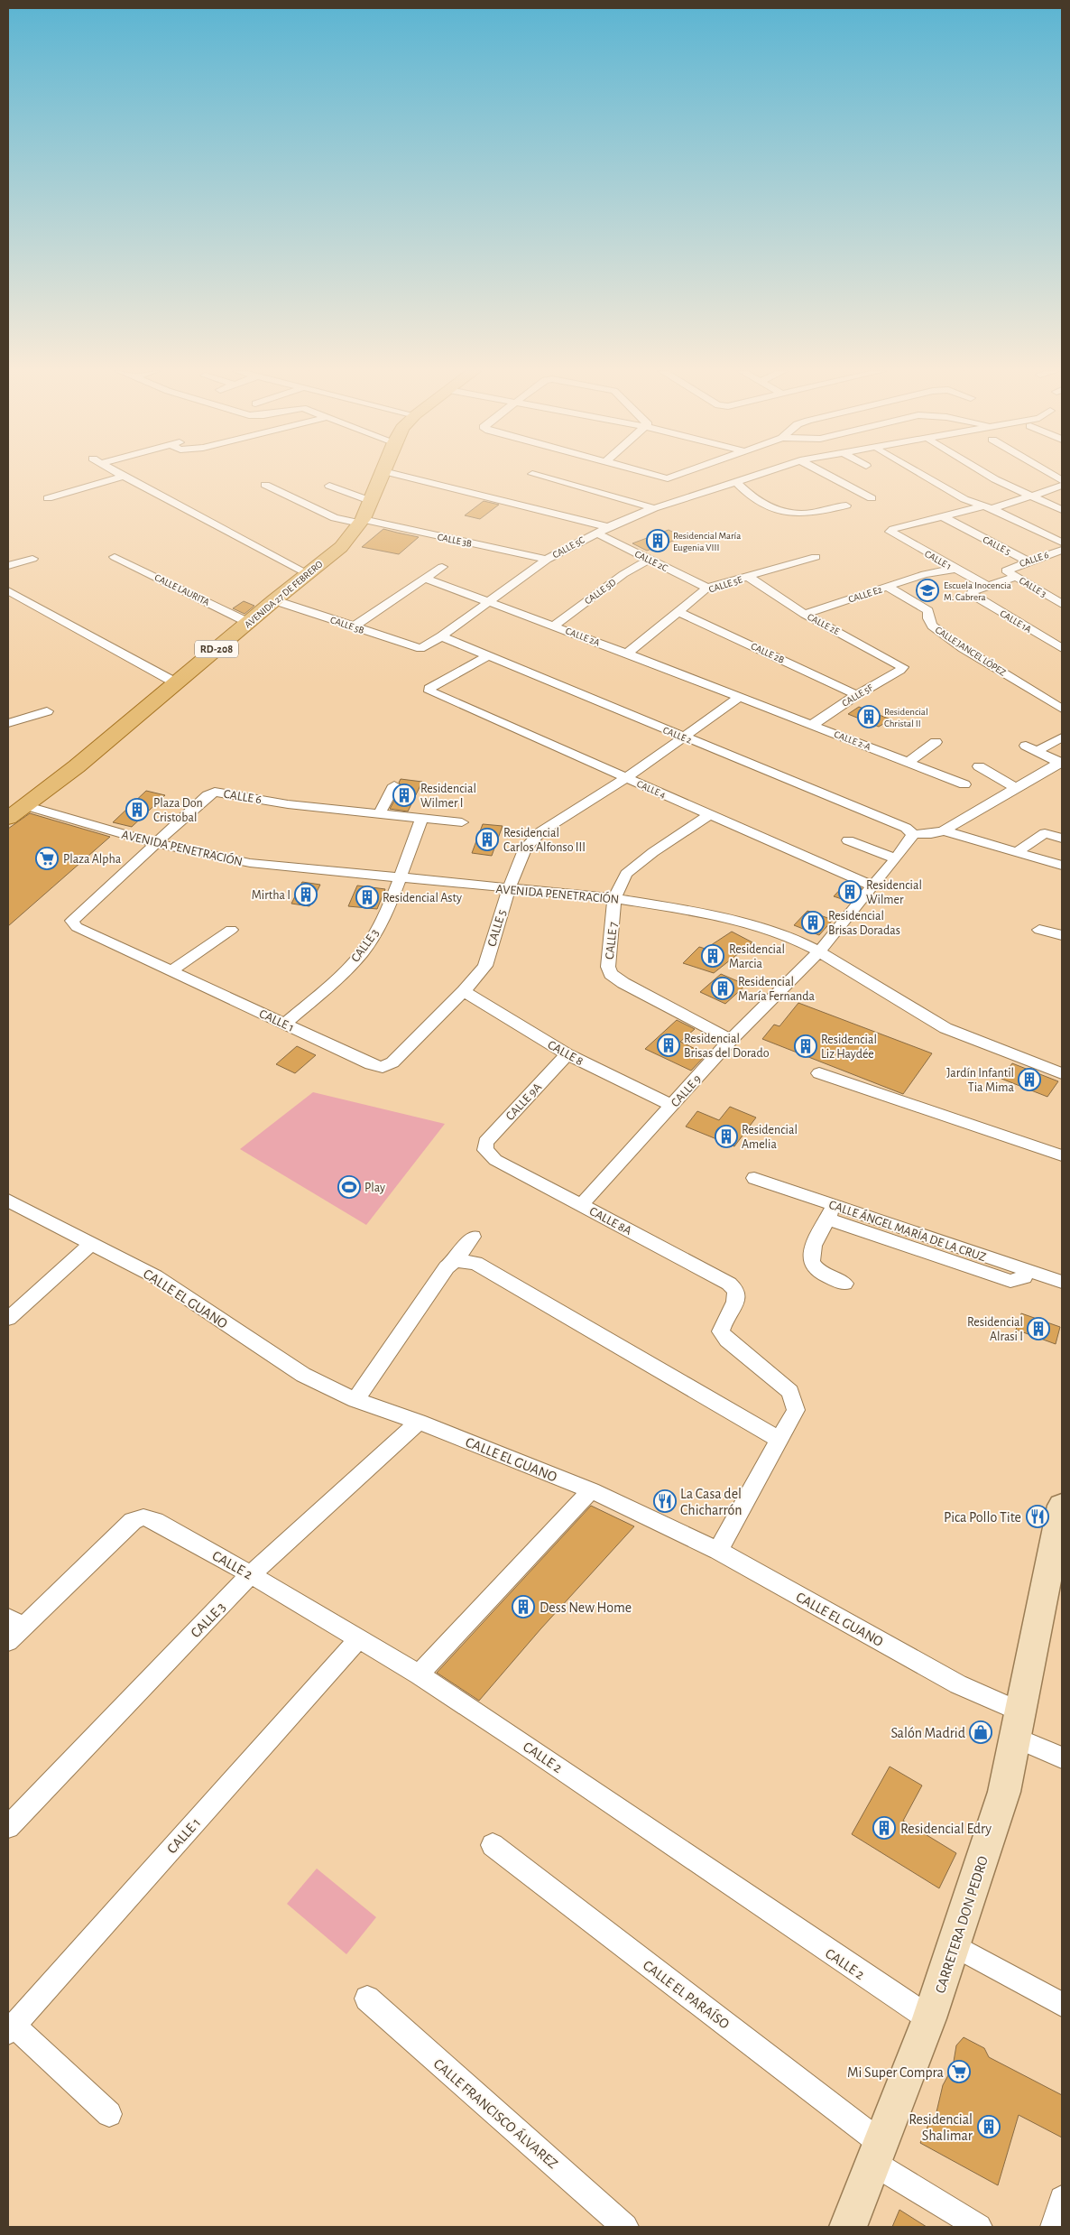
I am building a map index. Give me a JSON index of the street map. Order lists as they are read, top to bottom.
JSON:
{
  "streets": {
    "main road": ["AVENIDA 27 DE FEBRERO", "RD-208"],
    "street": [
      "CALLE 3B",
      "CALLE 5",
      "CALLE 5C",
      "CALLE 6",
      "CALLE 1",
      "CALLE 2C",
      "CALLE 5E",
      "CALLE 3",
      "CALLE LAURITA",
      "CALLE 5D",
      "CALLE E2",
      "CALLE 1A",
      "CALLE 2E",
      "CALLE 5B",
      "CALLE 2A",
      "CALLE JANCEL LÓPEZ",
      "CALLE 2B",
      "CALLE 5F",
      "CALLE 2",
      "CALLE 2-A",
      "CALLE 4",
      "AVENIDA PENETRACIÓN",
      "CALLE 7",
      "CALLE 8",
      "CALLE 9",
      "CALLE 9A",
      "CALLE 8A",
      "CALLE ÁNGEL MARÍA DE LA CRUZ",
      "CALLE EL GUANO",
      "CARRETERA DON PEDRO",
      "CALLE EL PARAÍSO",
      "CALLE FRANCISCO ÁLVAREZ"
    ]
  },
  "crossings": [
    ["CALLE 3B", "CALLE 5C"],
    ["CALLE 3B", "AVENIDA 27 DE FEBRERO"],
    ["CALLE 5", "CALLE 6"],
    ["CALLE 5", "CALLE 1"],
    ["CALLE 5", "CALLE 2A"],
    ["CALLE 5", "CALLE 2"],
    ["CALLE 5", "CALLE 2-A"],
    ["CALLE 5", "CALLE 4"],
    ["CALLE 5", "AVENIDA PENETRACIÓN"],
    ["CALLE 5", "CALLE 8"],
    ["CALLE 5C", "CALLE 2C"],
    ["CALLE 5C", "CALLE 5B"],
    ["CALLE 5C", "CALLE 2A"],
    ["CALLE 5C", "CALLE 2"],
    ["CALLE 6", "CALLE 1"],
    ["CALLE 6", "CALLE 3"],
    ["CALLE 6", "AVENIDA PENETRACIÓN"],
    ["CALLE 1", "CALLE 3"],
    ["CALLE 1", "CALLE E2"],
    ["CALLE 1", "CALLE 1A"],
    ["CALLE 1", "CALLE 2"],
    ["CALLE 2C", "CALLE 5E"],
    ["CALLE 2C", "CALLE 5D"],
    ["CALLE 5E", "CALLE 2E"],
    ["CALLE 5E", "CALLE 2A"],
    ["CALLE 5E", "CALLE 2B"],
    ["CALLE 3", "CALLE 2"],
    ["CALLE 3", "AVENIDA PENETRACIÓN"],
    ["CALLE 3", "CALLE EL GUANO"],
    ["CALLE LAURITA", "AVENIDA 27 DE FEBRERO"],
    ["CALLE 5D", "CALLE 2A"],
    ["AVENIDA 27 DE FEBRERO", "CALLE 5B"],
    ["AVENIDA 27 DE FEBRERO", "AVENIDA PENETRACIÓN"],
    ["CALLE E2", "CALLE 2E"],
    ["CALLE E2", "CALLE JANCEL LÓPEZ"],
    ["CALLE 2E", "CALLE 5F"],
    ["CALLE 2A", "CALLE 2-A"],
    ["CALLE 2B", "CALLE 5F"],
    ["CALLE 5F", "CALLE 2-A"],
    ["CALLE 2", "CALLE 4"],
    ["CALLE 2", "CALLE 9"],
    ["CALLE 2", "CARRETERA DON PEDRO"],
    ["CALLE 4", "CALLE 7"],
    ["CALLE 4", "CALLE 9"],
    ["AVENIDA PENETRACIÓN", "CALLE 7"],
    ["AVENIDA PENETRACIÓN", "CALLE 9"],
    ["CALLE 7", "CALLE 9"],
    ["CALLE 8", "CALLE 9"],
    ["CALLE 8", "CALLE 9A"],
    ["CALLE 9", "CALLE 8A"],
    ["CALLE 9A", "CALLE 8A"],
    ["CALLE EL GUANO", "CARRETERA DON PEDRO"],
    ["CARRETERA DON PEDRO", "CALLE EL PARAÍSO"]
  ],
  "places": {
    "building": [
      "Residencial María Eugenia VIII",
      "Residencial Christal II",
      "Residencial Wilmer I",
      "Plaza Don Cristobal",
      "Residencial Carlos Alfonso III",
      "Residencial Wilmer",
      "Mirtha I",
      "Residencial Asty",
      "Residencial Brisas Doradas",
      "Residencial Marcia",
      "Residencial María Fernanda",
      "Residencial Brisas del Dorado",
      "Residencial Liz Haydée",
      "Jardín Infantil Tia Mima",
      "Residencial Amelia",
      "Residencial Alrasi I",
      "Dess New Home",
      "Residencial Edry",
      "Residencial Shalimar"
    ],
    "school or university": ["Escuela Inocencia M. Cabrera"],
    "supermarket": ["Plaza Alpha", "Mi Super Compra"],
    "sports": ["Play"],
    "restaurant": ["La Casa del Chicharrón", "Pica Pollo Tite"],
    "shop": ["Salón Madrid"]
  }
}
